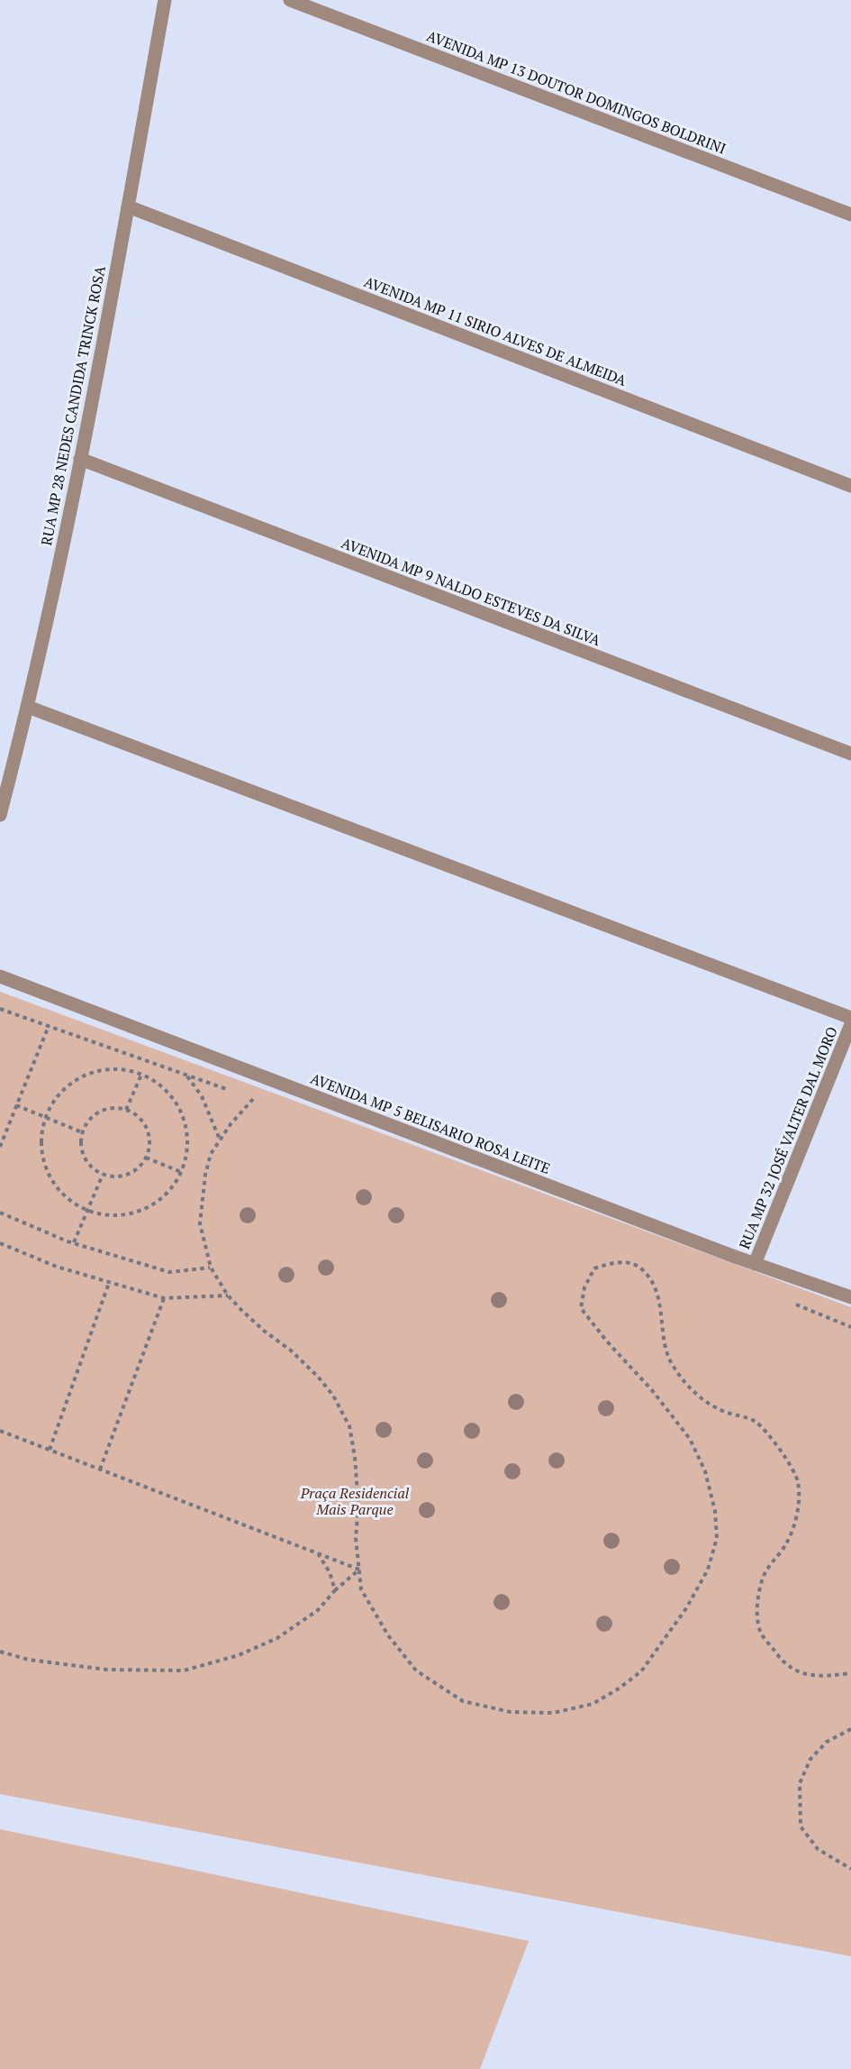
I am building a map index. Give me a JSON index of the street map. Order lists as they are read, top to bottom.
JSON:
{
  "streets": {
    "street": [
      "AVENIDA MP 13 DOUTOR DOMINGOS BOLDRINI",
      "AVENIDA MP 11 SIRIO ALVES DE ALMEIDA",
      "RUA MP 28 NEDES CANDIDA TRINCK ROSA",
      "AVENIDA MP 9 NALDO ESTEVES DA SILVA",
      "AVENIDA MP 5 BELISARIO ROSA LEITE",
      "RUA MP 32 JOSÉ VALTER DAL MORO"
    ]
  },
  "crossings": [
    ["AVENIDA MP 11 SIRIO ALVES DE ALMEIDA", "RUA MP 28 NEDES CANDIDA TRINCK ROSA"],
    ["RUA MP 28 NEDES CANDIDA TRINCK ROSA", "AVENIDA MP 9 NALDO ESTEVES DA SILVA"],
    ["AVENIDA MP 5 BELISARIO ROSA LEITE", "RUA MP 32 JOSÉ VALTER DAL MORO"]
  ],
  "parks": ["Praça Residencial Mais Parque"]
}
